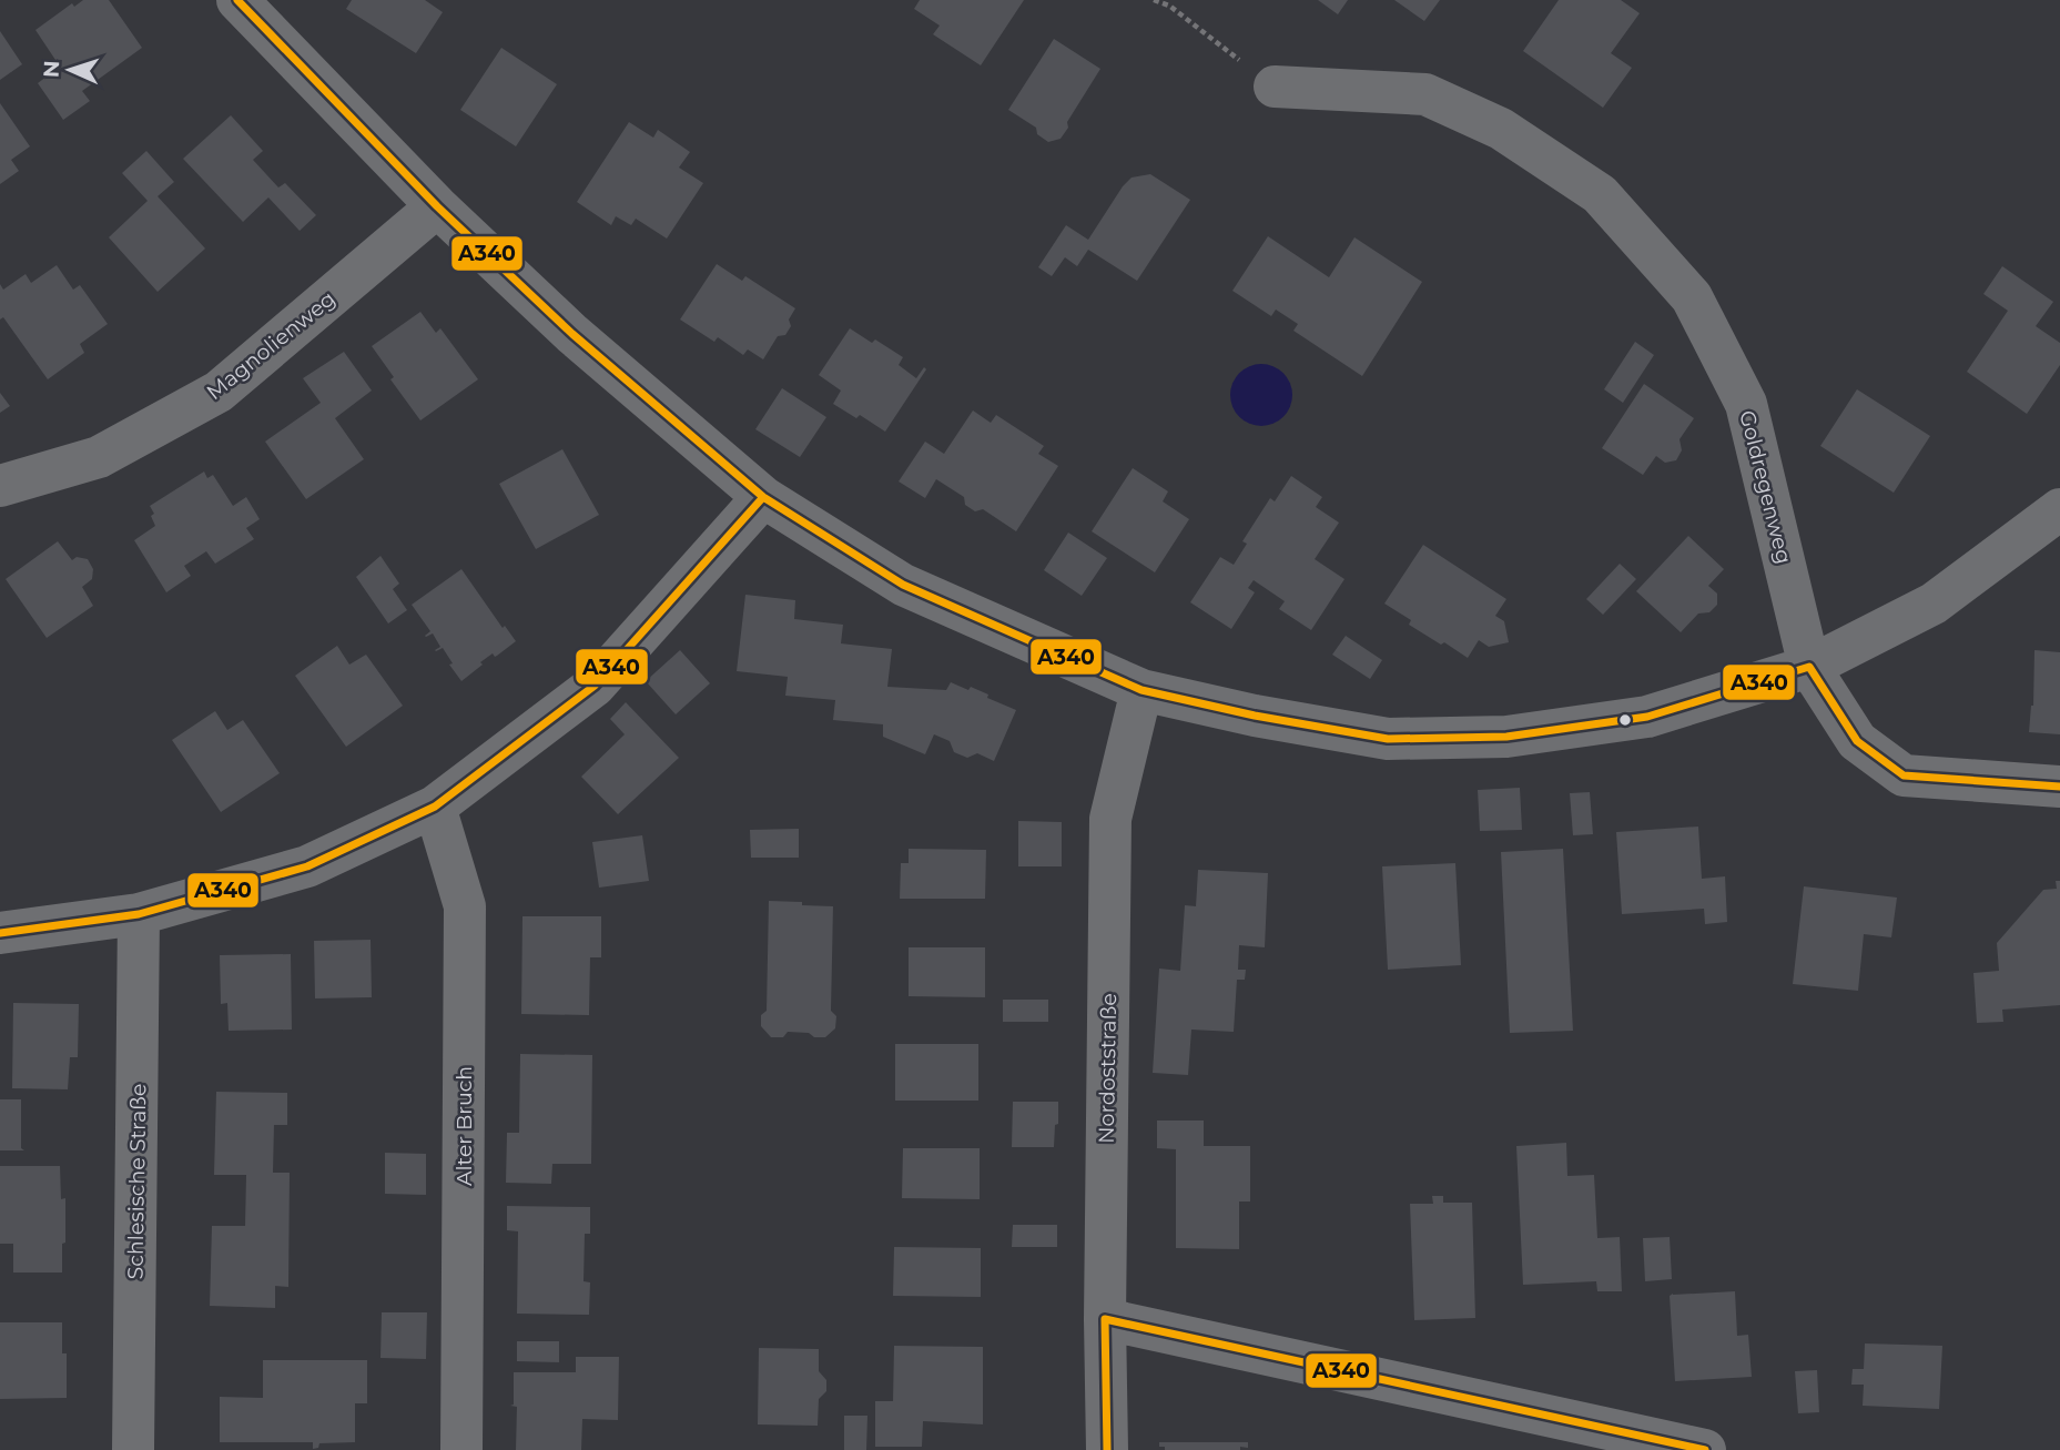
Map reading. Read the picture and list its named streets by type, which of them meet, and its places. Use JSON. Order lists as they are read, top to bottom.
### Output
{
  "streets": {
    "street": [
      "Magnolienweg",
      "Goldregenweg",
      "Nordoststraße",
      "Alter Bruch",
      "Schlesische Straße"
    ]
  },
  "lines": ["transit line A340"],
  "north": "left"
}
